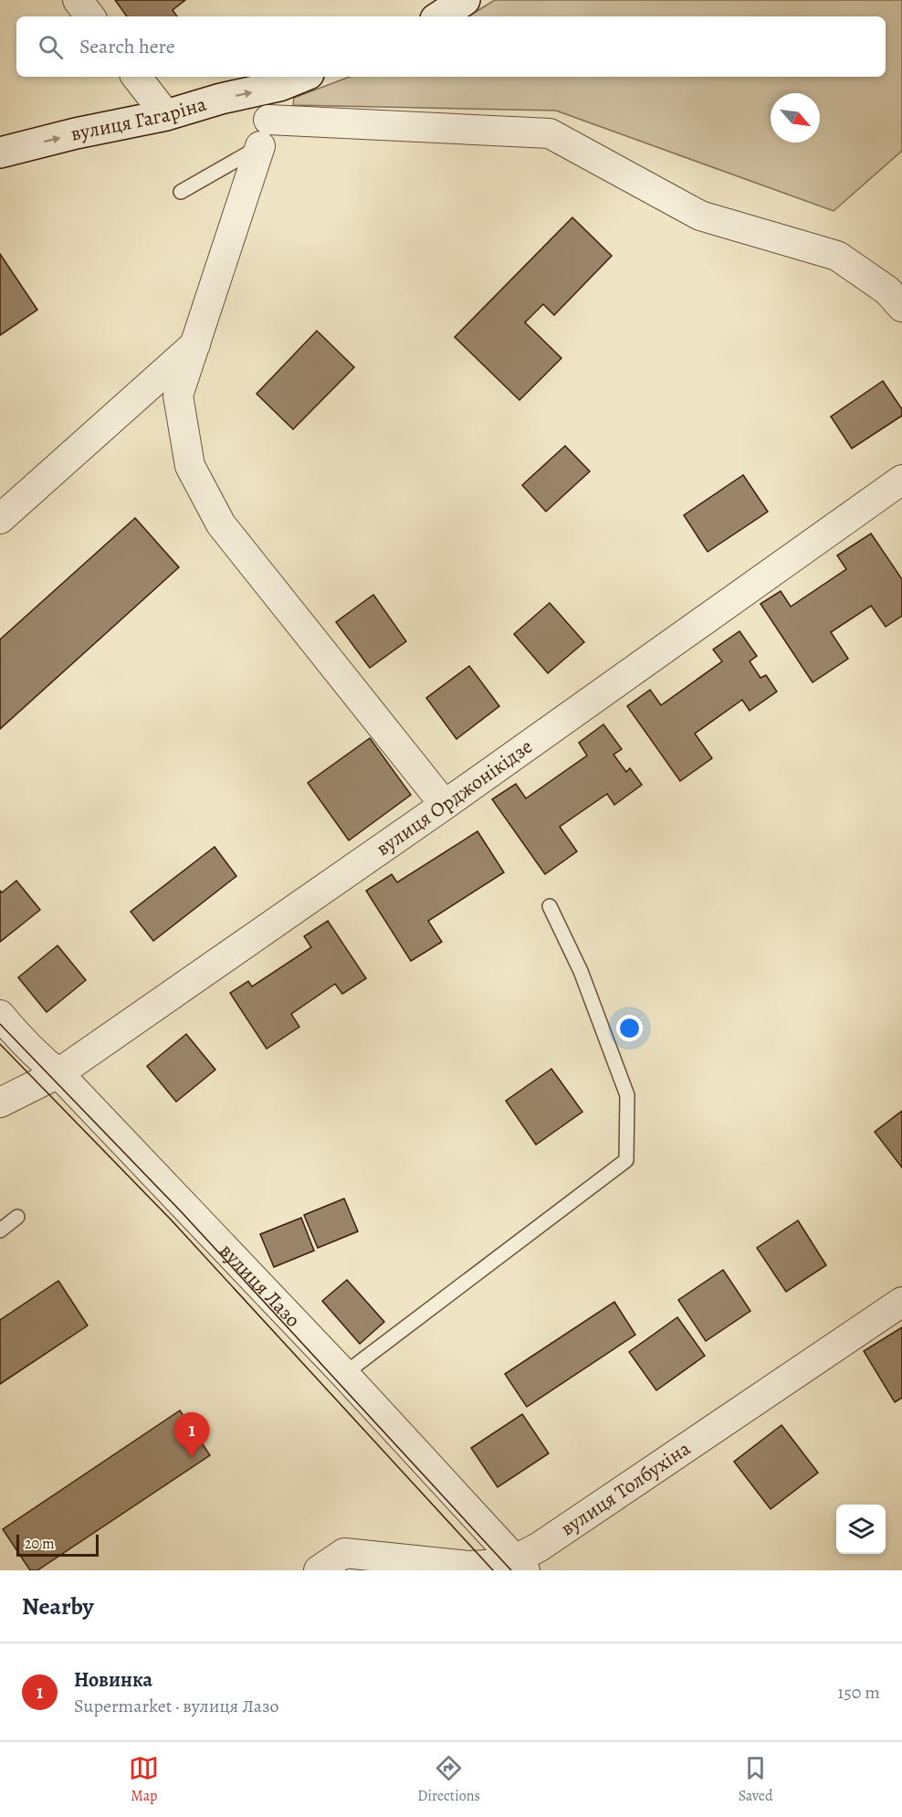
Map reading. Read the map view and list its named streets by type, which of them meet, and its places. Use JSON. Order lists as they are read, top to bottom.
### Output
{
  "streets": {
    "main road": ["вулиця Гагаріна"],
    "street": ["вулиця Орджонікідзе", "вулиця Лазо", "вулиця Толбухіна"]
  },
  "crossings": [
    ["вулиця Орджонікідзе", "вулиця Лазо"],
    ["вулиця Лазо", "вулиця Толбухіна"]
  ],
  "one_way": ["вулиця Гагаріна"],
  "scale_bar": "20 m",
  "north": "bottom right",
  "page": {
    "search": "Search here",
    "pins": "1",
    "scale": "20 m",
    "heading": "Nearby",
    "list": [
      {
        "mark": "1",
        "name": "Новинка",
        "note": "Supermarket · вулиця Лазо",
        "value": "150 m"
      }
    ],
    "nav": ["Map", "Directions", "Saved"]
  }
}
